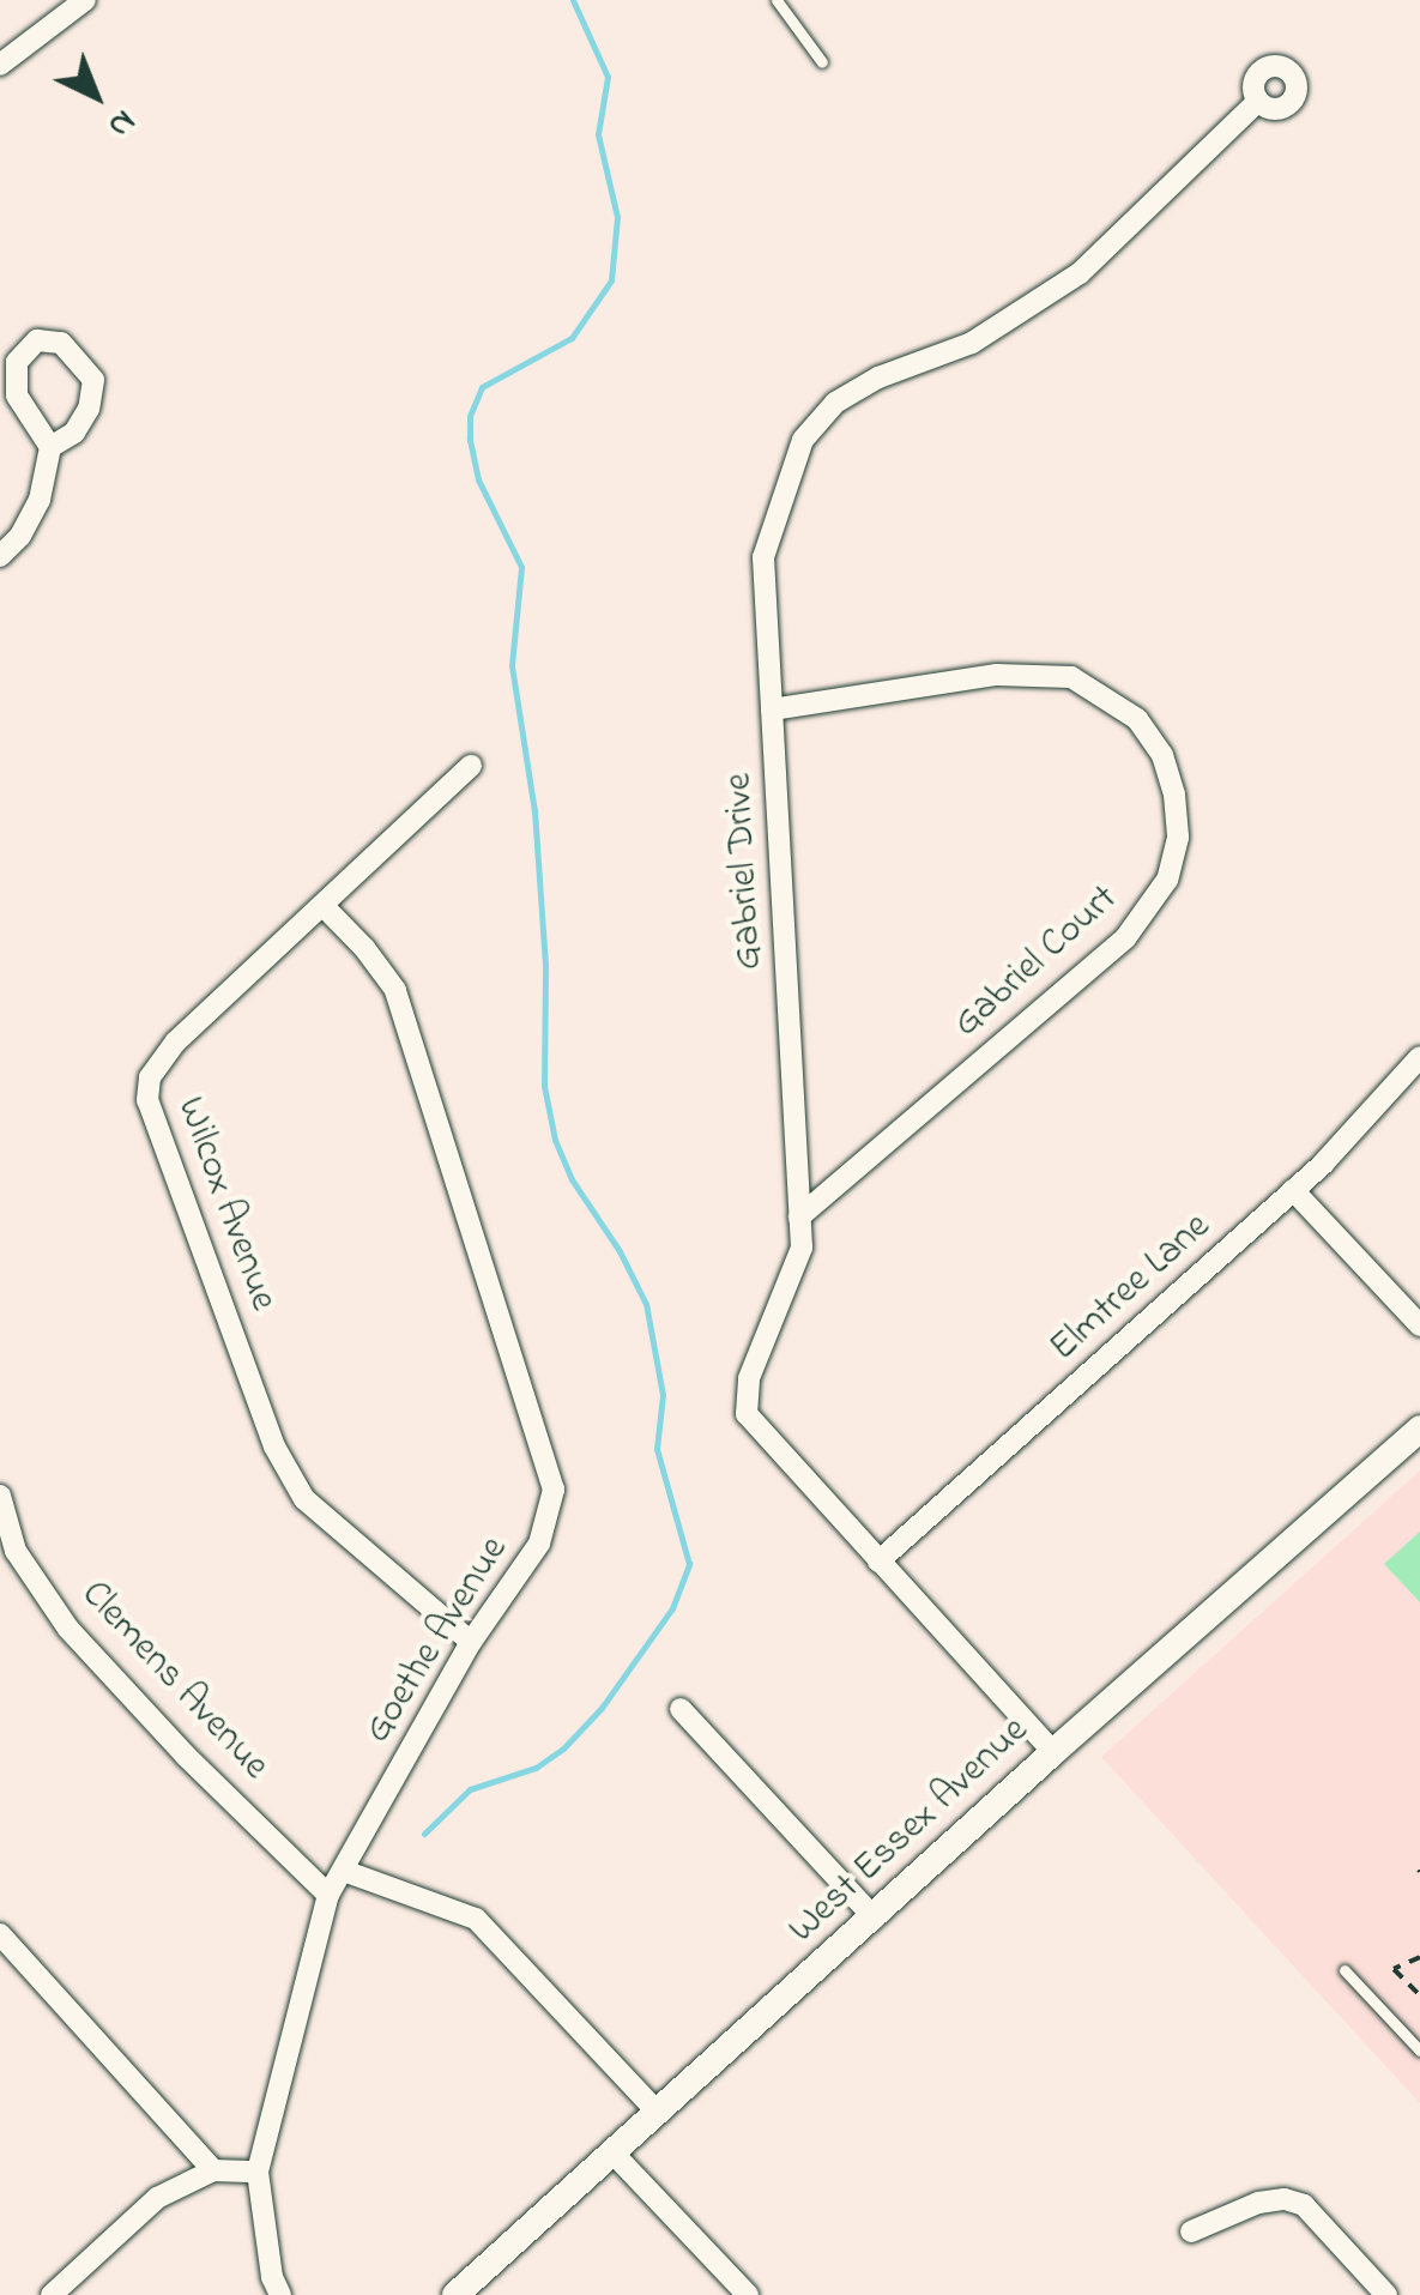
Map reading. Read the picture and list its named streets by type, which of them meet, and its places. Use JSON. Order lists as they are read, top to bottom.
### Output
{
  "streets": {
    "street": [
      "Gabriel Drive",
      "Gabriel Court",
      "Wilcox Avenue",
      "Elmtree Lane",
      "Goethe Avenue",
      "Clemens Avenue",
      "West Essex Avenue"
    ]
  },
  "crossings": [
    ["Gabriel Drive", "Gabriel Court"],
    ["Gabriel Drive", "Elmtree Lane"],
    ["Gabriel Drive", "West Essex Avenue"],
    ["Wilcox Avenue", "Goethe Avenue"],
    ["Goethe Avenue", "Clemens Avenue"]
  ],
  "north": "bottom right"
}
